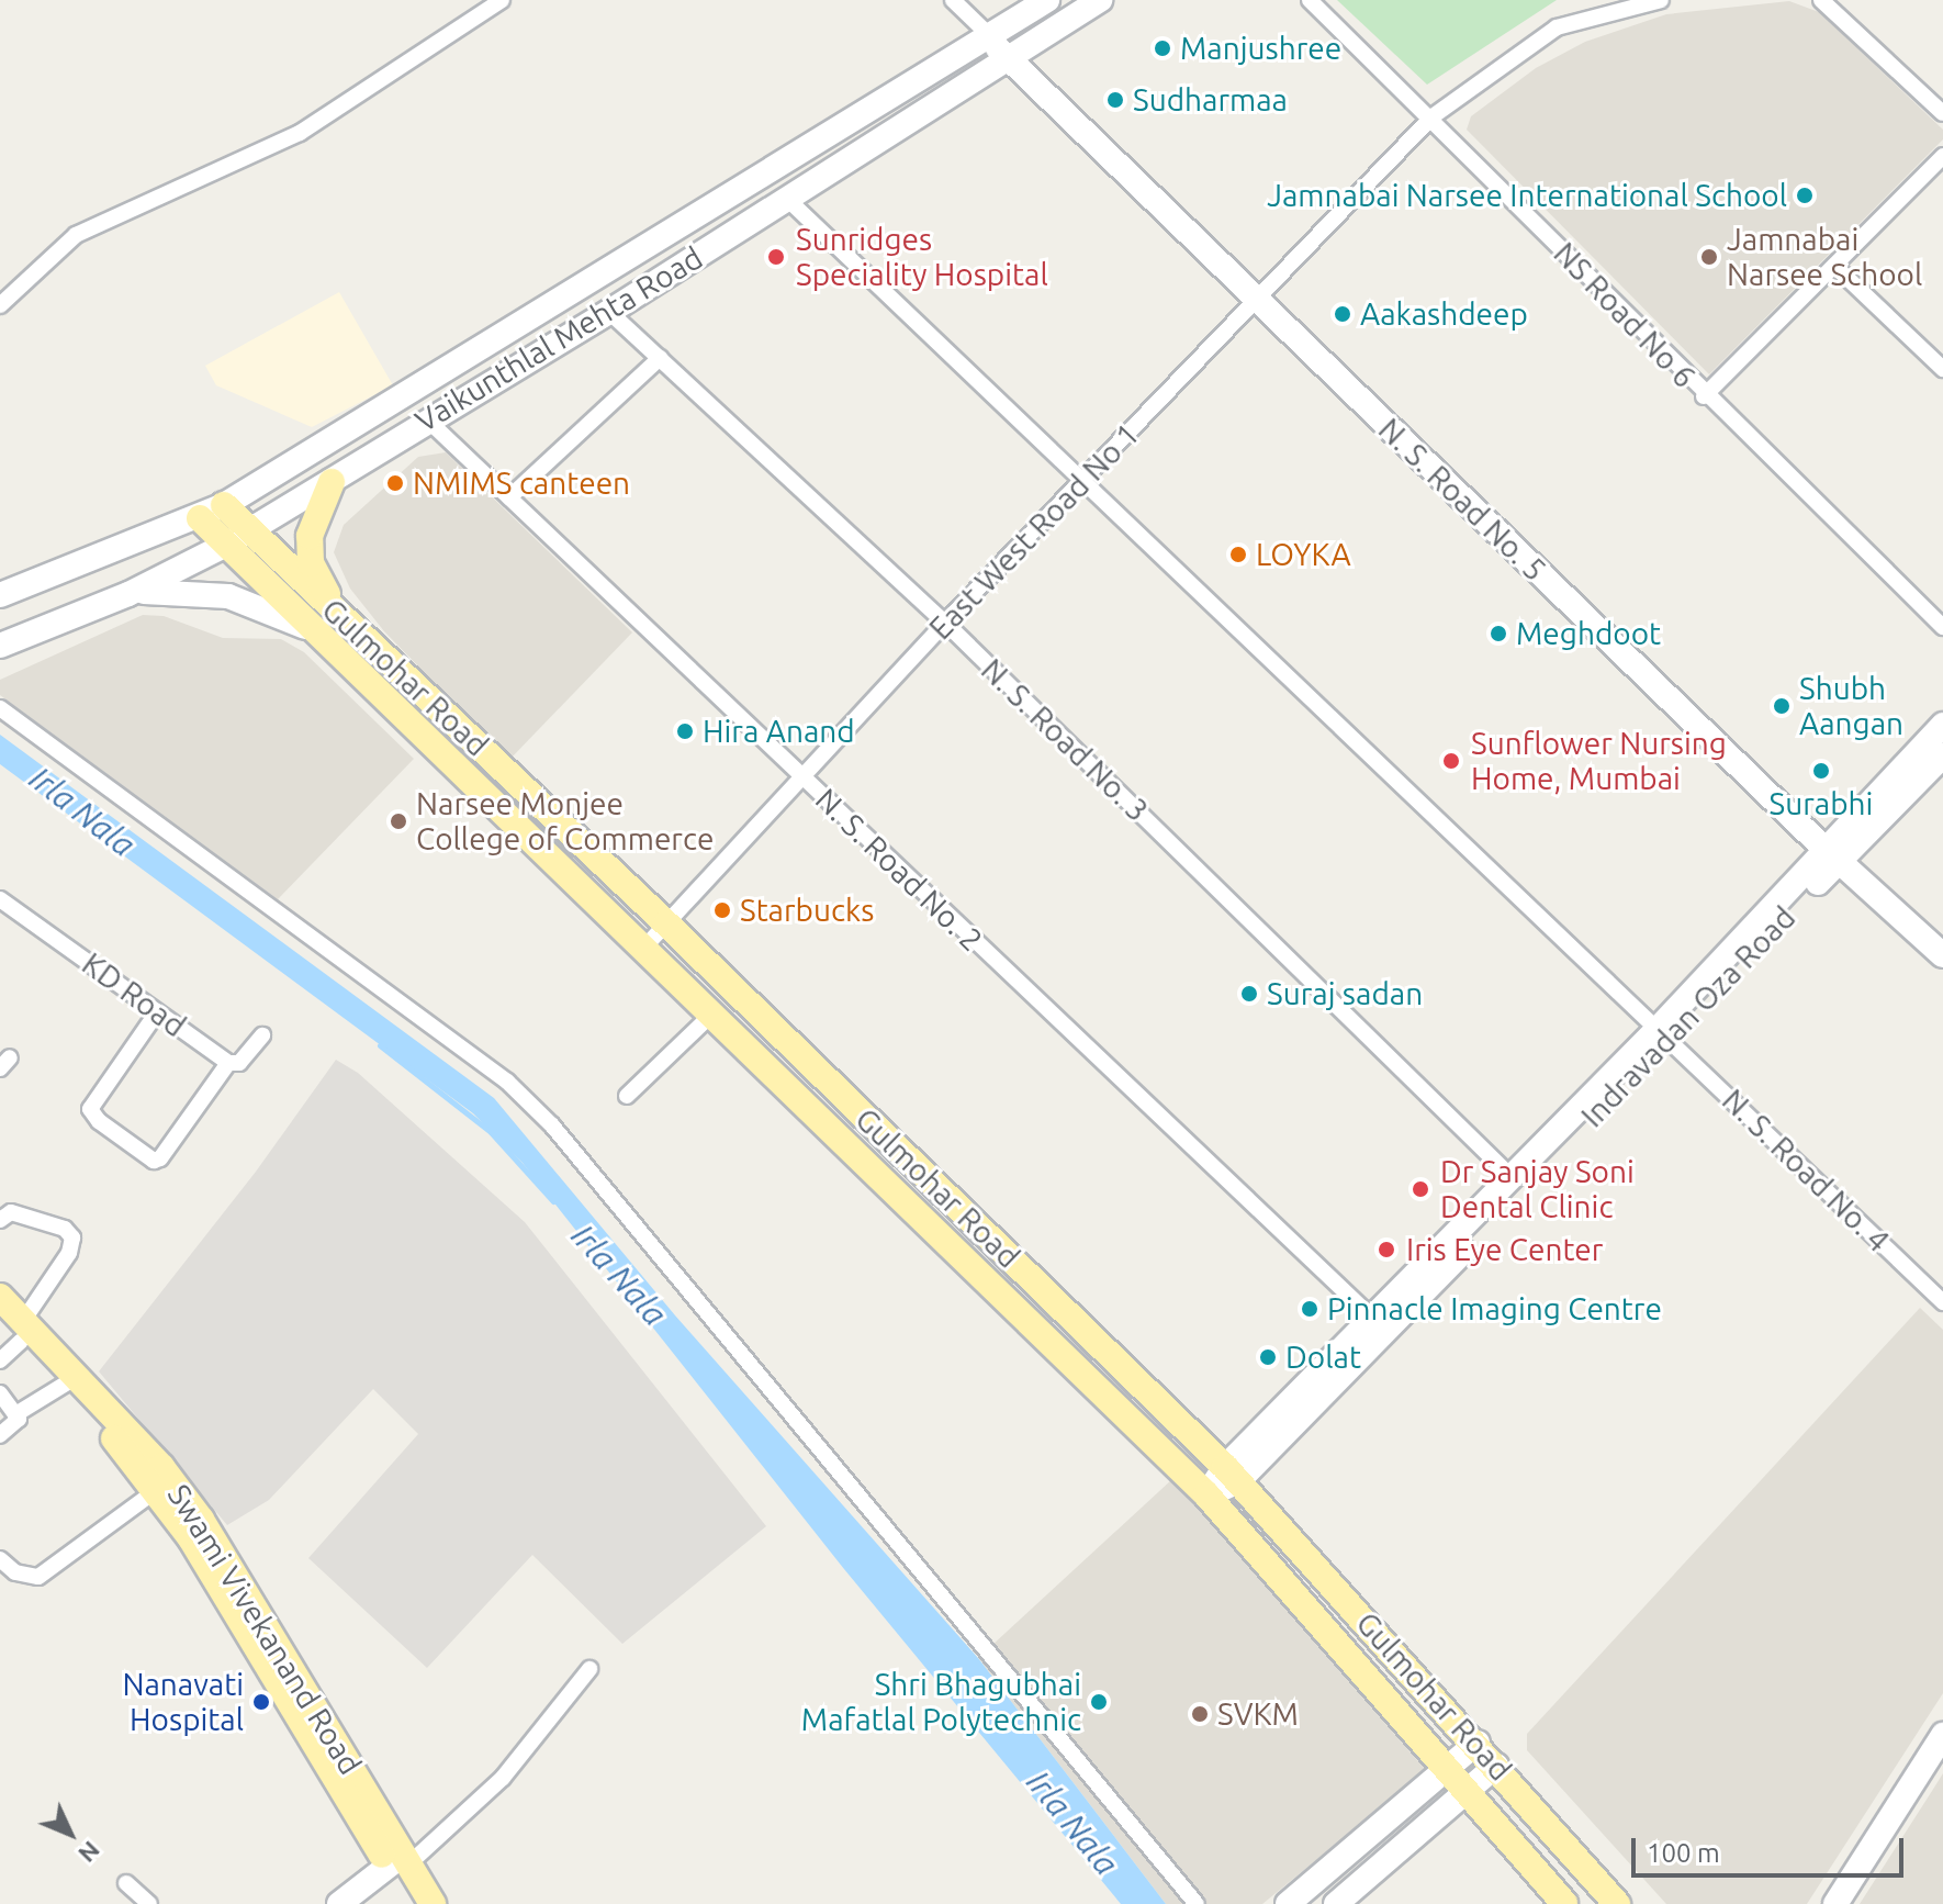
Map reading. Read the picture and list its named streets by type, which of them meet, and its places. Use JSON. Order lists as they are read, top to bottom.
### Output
{
  "streets": {
    "main road": ["Gulmohar Road", "Swami Vivekanand Road"],
    "street": [
      "NS Road No 6",
      "Vaikunthlal Mehta Road",
      "N. S. Road No. 5",
      "East West Road No 1",
      "N. S. Road No. 3",
      "N. S. Road No. 2",
      "KD Road",
      "Indravadan Oza Road",
      "N. S. Road No. 4"
    ]
  },
  "crossings": [
    ["NS Road No 6", "East West Road No 1"],
    ["Vaikunthlal Mehta Road", "N. S. Road No. 5"],
    ["Vaikunthlal Mehta Road", "Gulmohar Road"],
    ["Vaikunthlal Mehta Road", "N. S. Road No. 3"],
    ["Vaikunthlal Mehta Road", "N. S. Road No. 2"],
    ["N. S. Road No. 5", "East West Road No 1"],
    ["N. S. Road No. 5", "Indravadan Oza Road"],
    ["East West Road No 1", "Gulmohar Road"],
    ["East West Road No 1", "N. S. Road No. 3"],
    ["East West Road No 1", "N. S. Road No. 2"],
    ["Gulmohar Road", "Indravadan Oza Road"],
    ["N. S. Road No. 3", "Indravadan Oza Road"],
    ["N. S. Road No. 2", "Indravadan Oza Road"],
    ["Indravadan Oza Road", "N. S. Road No. 4"]
  ],
  "water": ["Irla Nala"],
  "places": [
    "Manjushree",
    "Sudharmaa",
    "Jamnabai Narsee International School",
    "Sunridges Speciality Hospital",
    "Jamnabai Narsee School",
    "Aakashdeep",
    "NMIMS canteen",
    "LOYKA",
    "Meghdoot",
    "Shubh Aangan",
    "Hira Anand",
    "Sunflower Nursing Home, Mumbai",
    "Surabhi",
    "Narsee Monjee College of Commerce",
    "Starbucks",
    "Suraj sadan",
    "Dr Sanjay Soni Dental Clinic",
    "Iris Eye Center",
    "Pinnacle Imaging Centre",
    "Dolat",
    "Nanavati Hospital",
    "Shri Bhagubhai Mafatlal Polytechnic",
    "SVKM"
  ],
  "scale_bar": "100 m",
  "north": "bottom right"
}
